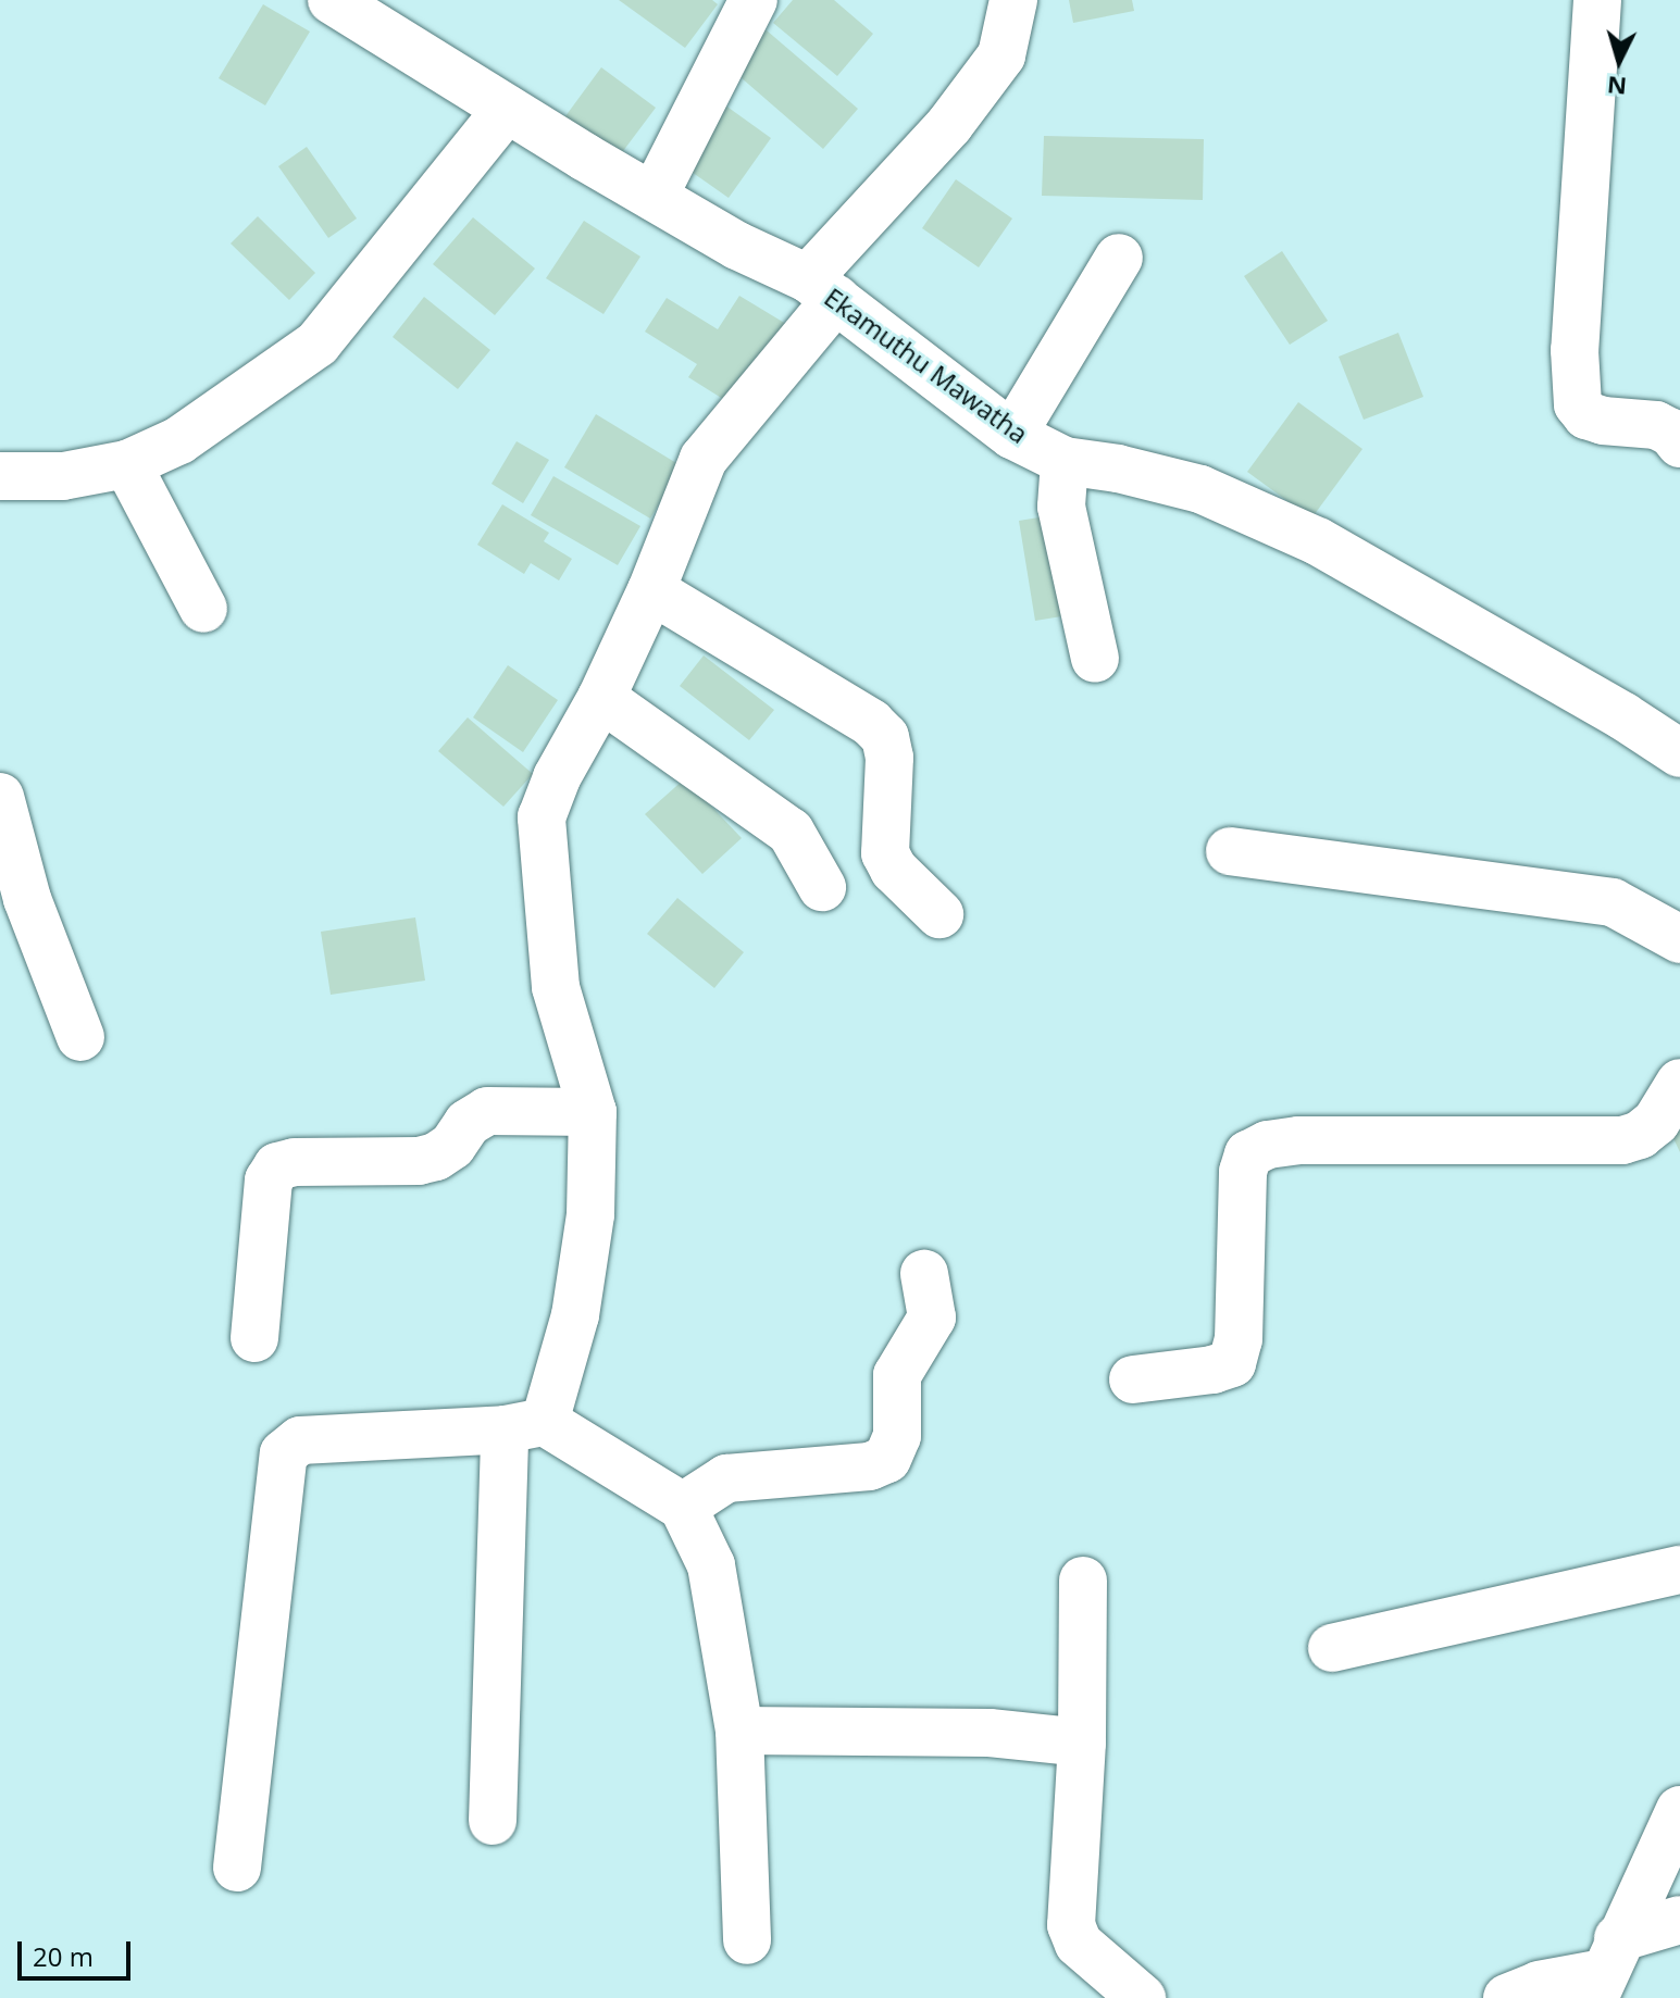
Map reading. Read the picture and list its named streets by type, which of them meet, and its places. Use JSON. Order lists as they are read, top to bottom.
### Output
{
  "streets": {
    "street": ["Ekamuthu Mawatha"]
  },
  "scale_bar": "20 m",
  "north": "bottom"
}
